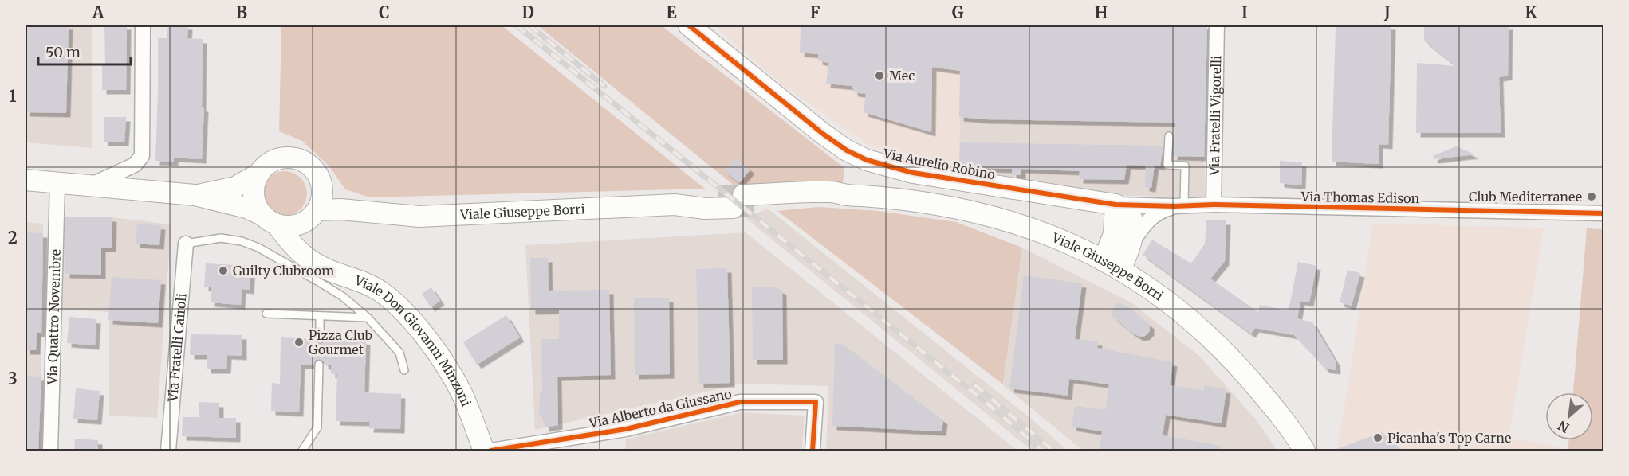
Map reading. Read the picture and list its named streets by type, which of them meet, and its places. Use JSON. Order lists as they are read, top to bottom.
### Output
{
  "streets": {
    "main road": ["Via Aurelio Robino", "Viale Giuseppe Borri", "Viale Don Giovanni Minzoni"],
    "street": [
      "Via Fratelli Vigorelli",
      "Via Thomas Edison",
      "Via Quattro Novembre",
      "Via Fratelli Cairoli",
      "Via Alberto da Giussano"
    ]
  },
  "crossings": [
    ["Via Fratelli Vigorelli", "Via Thomas Edison"],
    ["Via Aurelio Robino", "Via Thomas Edison"],
    ["Viale Giuseppe Borri", "Viale Don Giovanni Minzoni"],
    ["Via Quattro Novembre", "Viale Don Giovanni Minzoni"],
    ["Viale Don Giovanni Minzoni", "Via Fratelli Cairoli"]
  ],
  "places": [
    "Mec",
    "Club Mediterranee",
    "Guilty Clubroom",
    "Pizza Club Gourmet",
    "Picanha's Top Carne"
  ],
  "scale_bar": "50 m",
  "north": "bottom left",
  "grid": {
    "columns": [
      "A",
      "B",
      "C",
      "D",
      "E",
      "F",
      "G",
      "H",
      "I",
      "J",
      "K"
    ],
    "rows": ["1", "2", "3"]
  }
}
